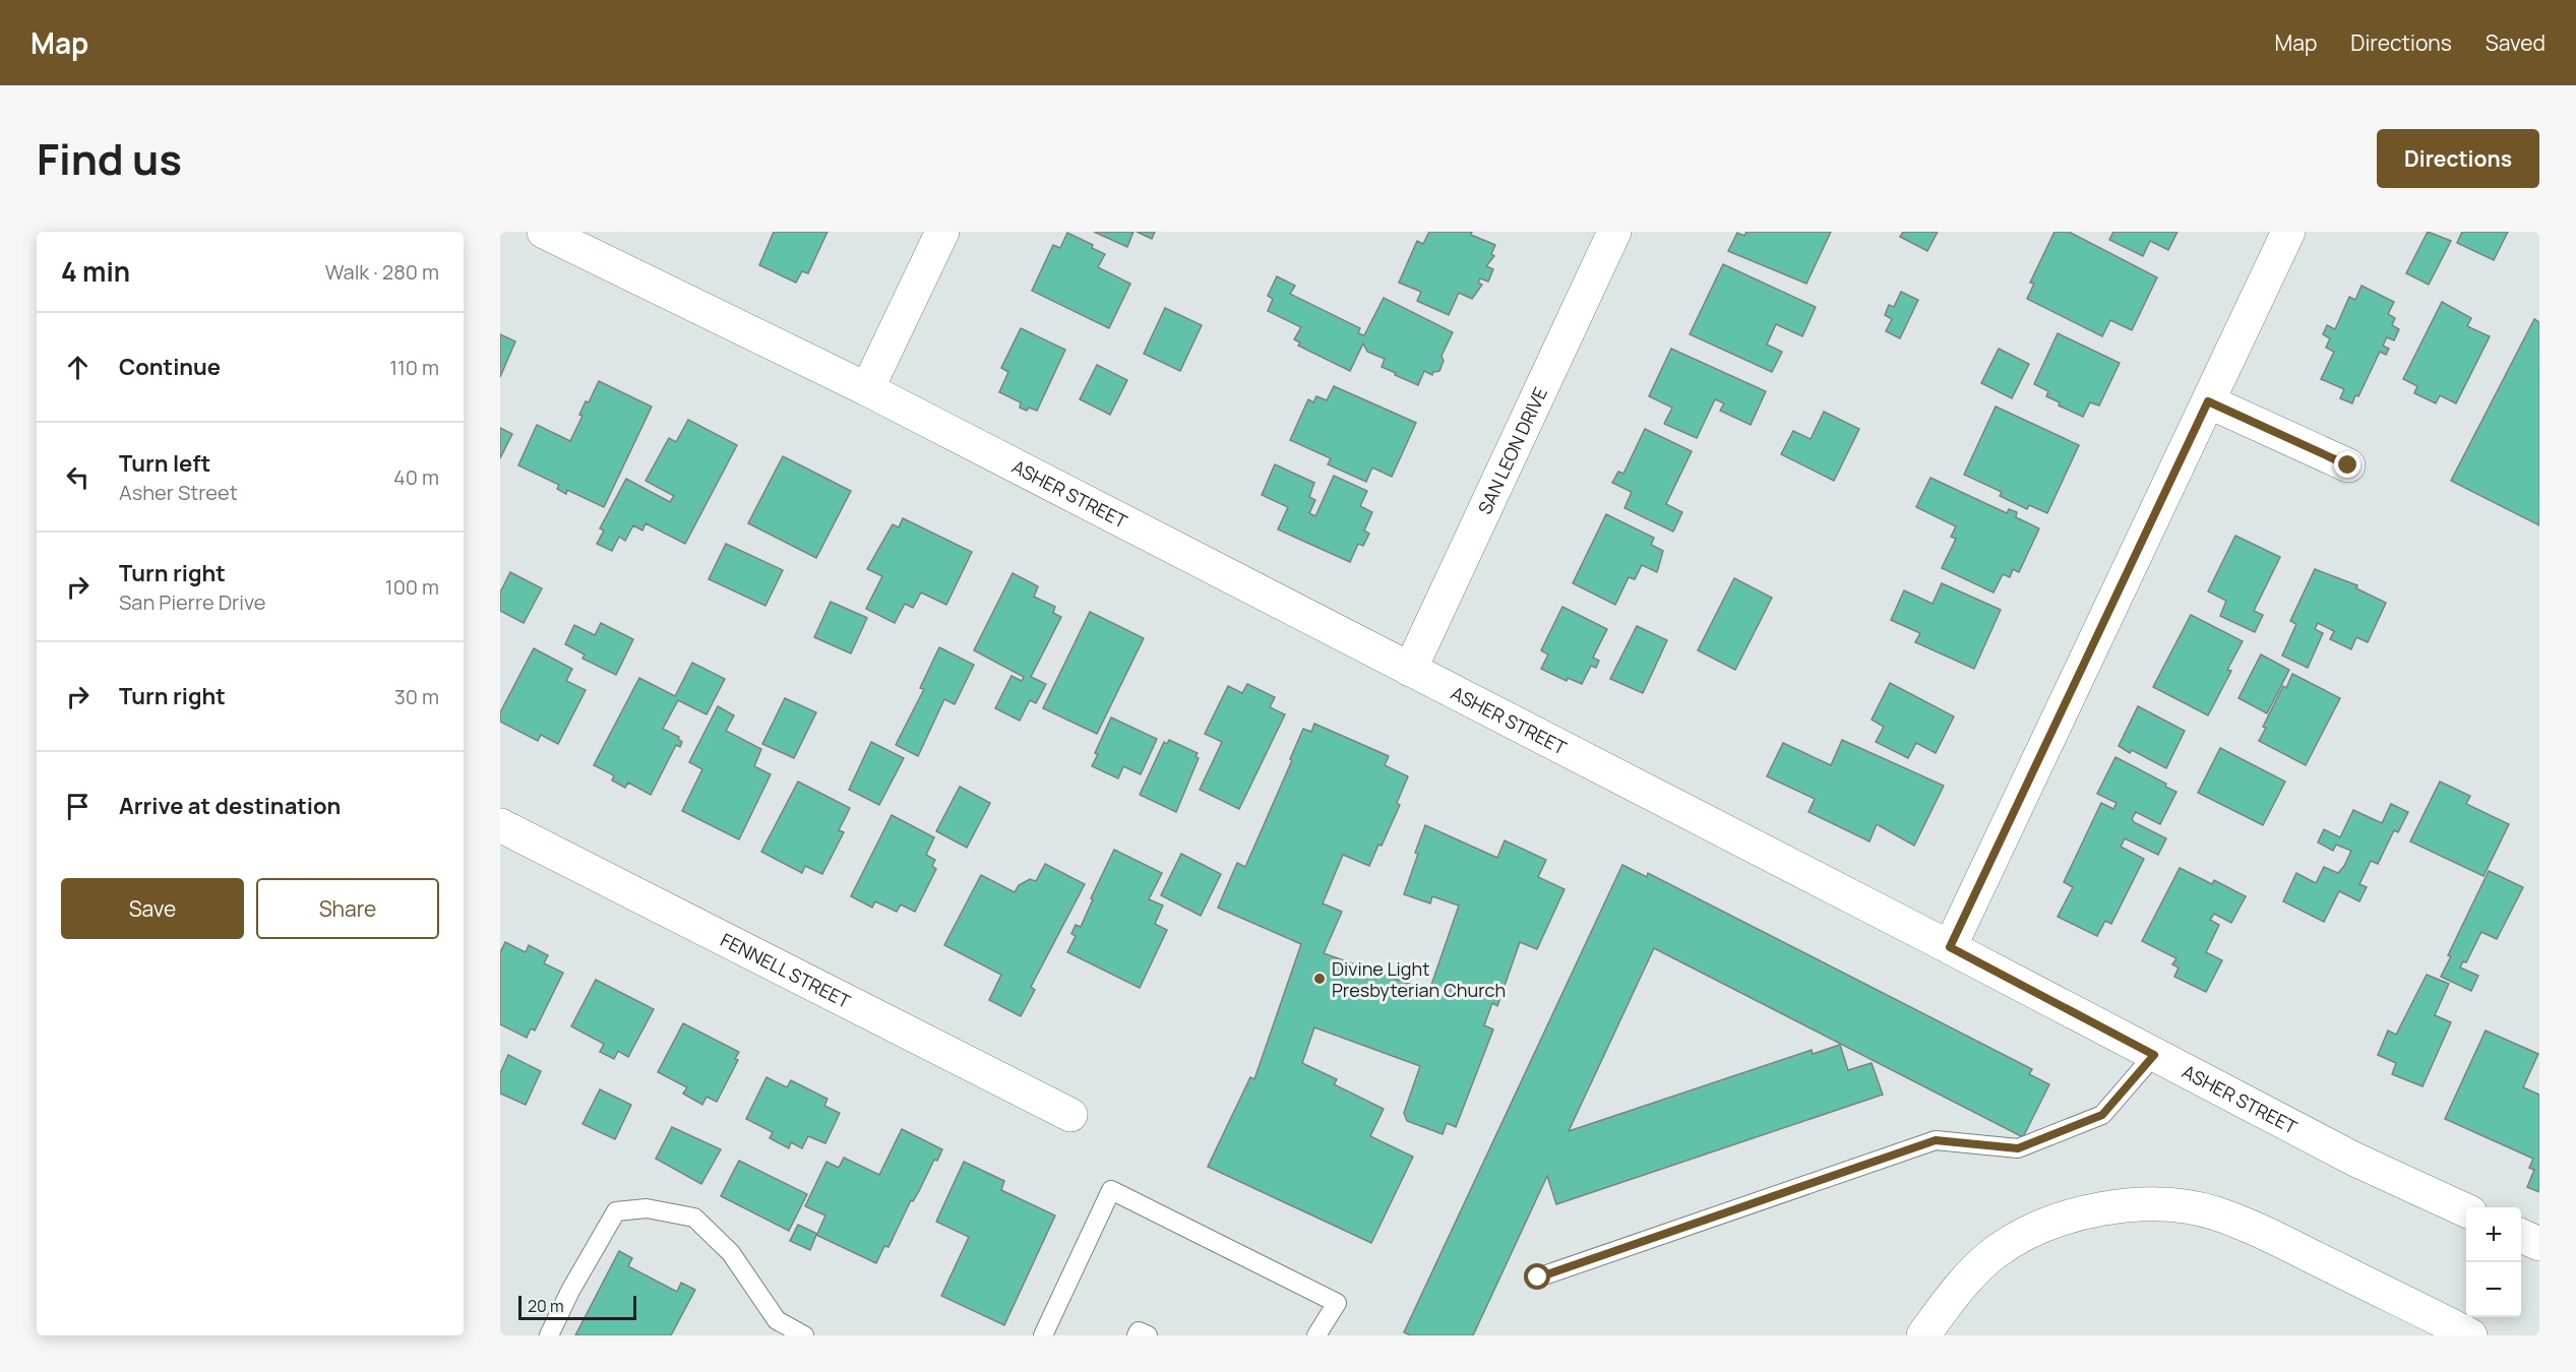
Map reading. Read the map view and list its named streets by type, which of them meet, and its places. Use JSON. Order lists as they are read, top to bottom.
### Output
{
  "streets": {
    "main road": ["SAN LEON DRIVE", "ASHER STREET", "FENNELL STREET"]
  },
  "crossings": [
    ["SAN LEON DRIVE", "ASHER STREET"]
  ],
  "places": ["Divine Light Presbyterian Church"],
  "scale_bar": "20 m",
  "page": {
    "header": "Map",
    "nav": ["Map", "Directions", "Saved"],
    "title": "Find us",
    "buttons": [
      "Directions",
      ["Save", "Share"]
    ],
    "heading": ["4 min", "Walk · 280 m"],
    "list": [
      ["Continue", "110 m"],
      ["Turn left", "Asher Street", "40 m"],
      ["Turn right", "San Pierre Drive", "100 m"],
      ["Turn right", "30 m"],
      "Arrive at destination"
    ],
    "map_buttons": ["+", "−"],
    "scale": "20 m"
  }
}
